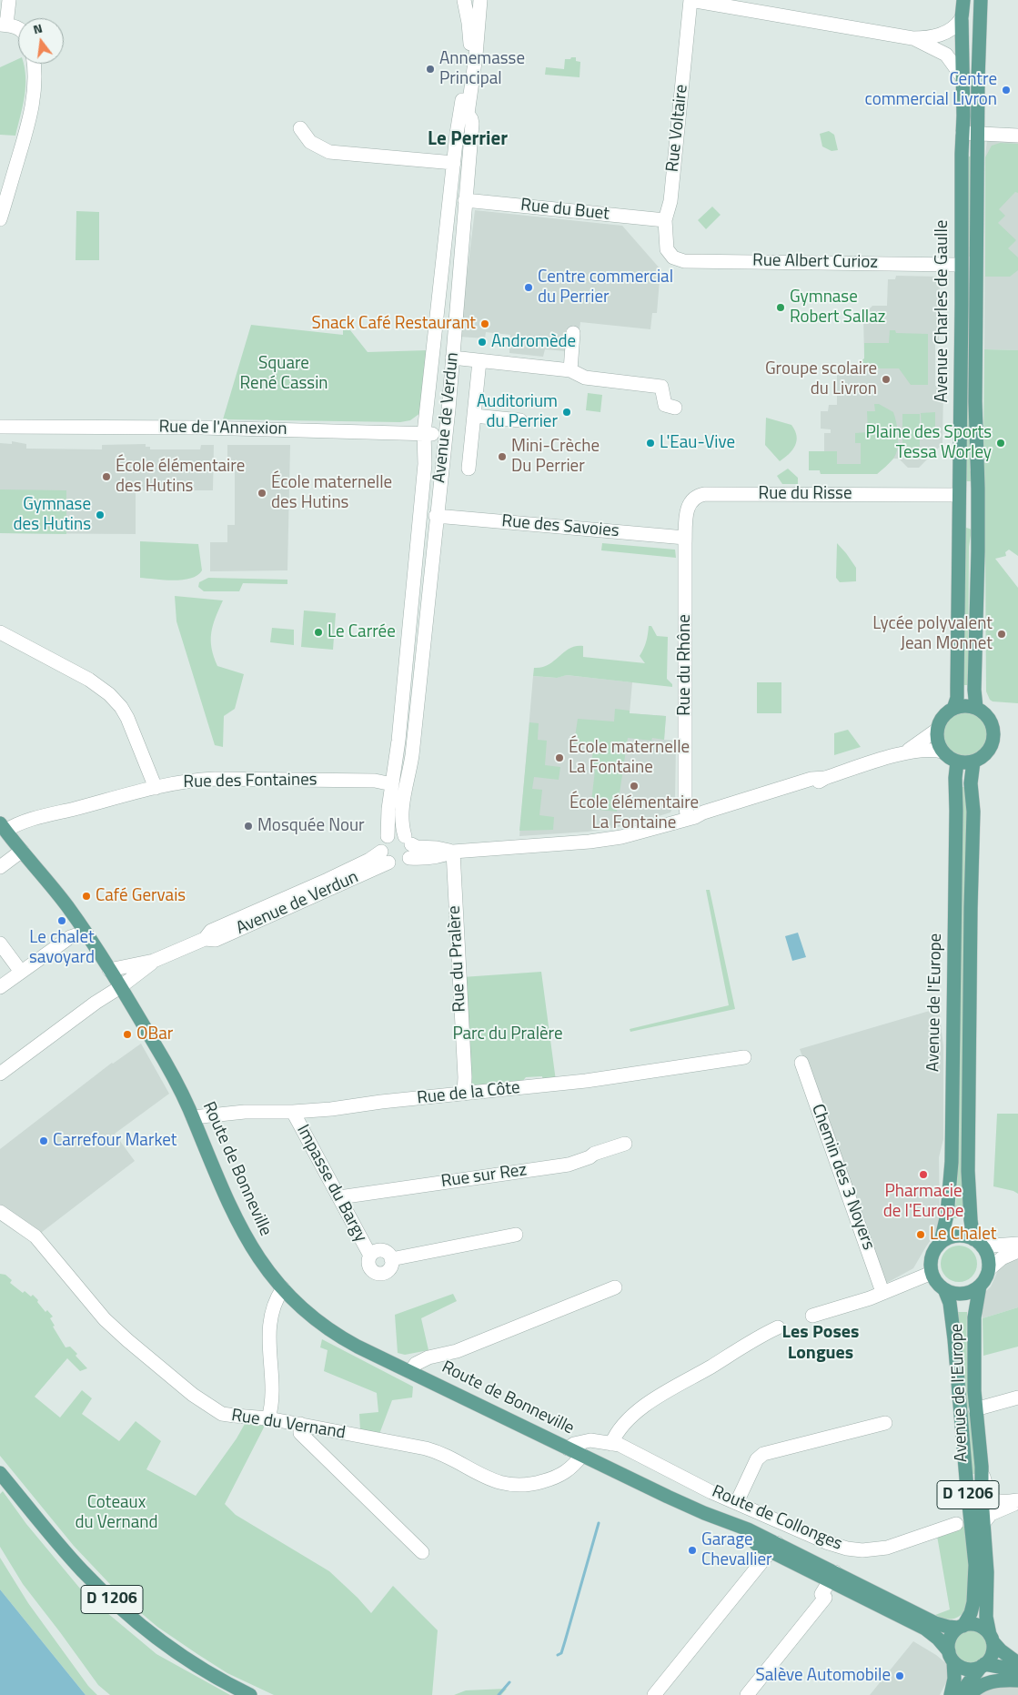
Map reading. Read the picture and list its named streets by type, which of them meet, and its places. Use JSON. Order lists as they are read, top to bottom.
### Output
{
  "streets": {
    "main road": [
      "Avenue Charles de Gaulle",
      "Avenue de l'Europe",
      "Route de Bonneville",
      "D 1206"
    ],
    "street": [
      "Rue Voltaire",
      "Rue du Buet",
      "Rue Albert Curioz",
      "Avenue de Verdun",
      "Rue de l'Annexion",
      "Rue du Risse",
      "Rue des Savoies",
      "Rue du Rhône",
      "Rue des Fontaines",
      "Rue du Pralère",
      "Rue de la Côte",
      "Rue sur Rez",
      "Chemin des 3 Noyers",
      "Impasse du Bargy",
      "Rue du Vernand",
      "Route de Collonges"
    ]
  },
  "crossings": [
    ["Rue Voltaire", "Rue du Buet"],
    ["Rue Voltaire", "Rue Albert Curioz"],
    ["Rue du Buet", "Avenue de Verdun"],
    ["Rue Albert Curioz", "Avenue Charles de Gaulle"],
    ["Avenue Charles de Gaulle", "Rue du Risse"],
    ["Avenue Charles de Gaulle", "Avenue de l'Europe"],
    ["Avenue de Verdun", "Rue de l'Annexion"],
    ["Avenue de Verdun", "Rue des Savoies"],
    ["Avenue de Verdun", "Rue des Fontaines"],
    ["Avenue de Verdun", "Route de Bonneville"],
    ["Rue du Risse", "Rue des Savoies"],
    ["Rue du Risse", "Rue du Rhône"],
    ["Rue des Savoies", "Rue du Rhône"],
    ["Rue des Fontaines", "Route de Bonneville"],
    ["Rue du Pralère", "Rue de la Côte"],
    ["Avenue de l'Europe", "Route de Bonneville"],
    ["Rue de la Côte", "Route de Bonneville"],
    ["Rue de la Côte", "Impasse du Bargy"],
    ["Route de Bonneville", "Rue du Vernand"],
    ["Route de Bonneville", "Route de Collonges"],
    ["Rue sur Rez", "Impasse du Bargy"]
  ],
  "districts": ["Le Perrier", "Les Poses Longues"],
  "parks": ["Square René Cassin", "Parc du Pralère", "Coteaux du Vernand"],
  "places": [
    "Annemasse Principal",
    "Centre commercial Livron",
    "Centre commercial du Perrier",
    "Gymnase Robert Sallaz",
    "Snack Café Restaurant",
    "Andromède",
    "Groupe scolaire du Livron",
    "Auditorium du Perrier",
    "L'Eau-Vive",
    "Plaine des Sports Tessa Worley",
    "Mini-Crèche Du Perrier",
    "École élémentaire des Hutins",
    "École maternelle des Hutins",
    "Gymnase des Hutins",
    "Le Carrée",
    "Lycée polyvalent Jean Monnet",
    "École maternelle La Fontaine",
    "École élémentaire La Fontaine",
    "Mosquée Nour",
    "Café Gervais",
    "Le chalet savoyard",
    "OBar",
    "Carrefour Market",
    "Pharmacie de l'Europe",
    "Le Chalet",
    "Garage Chevallier",
    "Salève Automobile"
  ],
  "north": "top"
}
